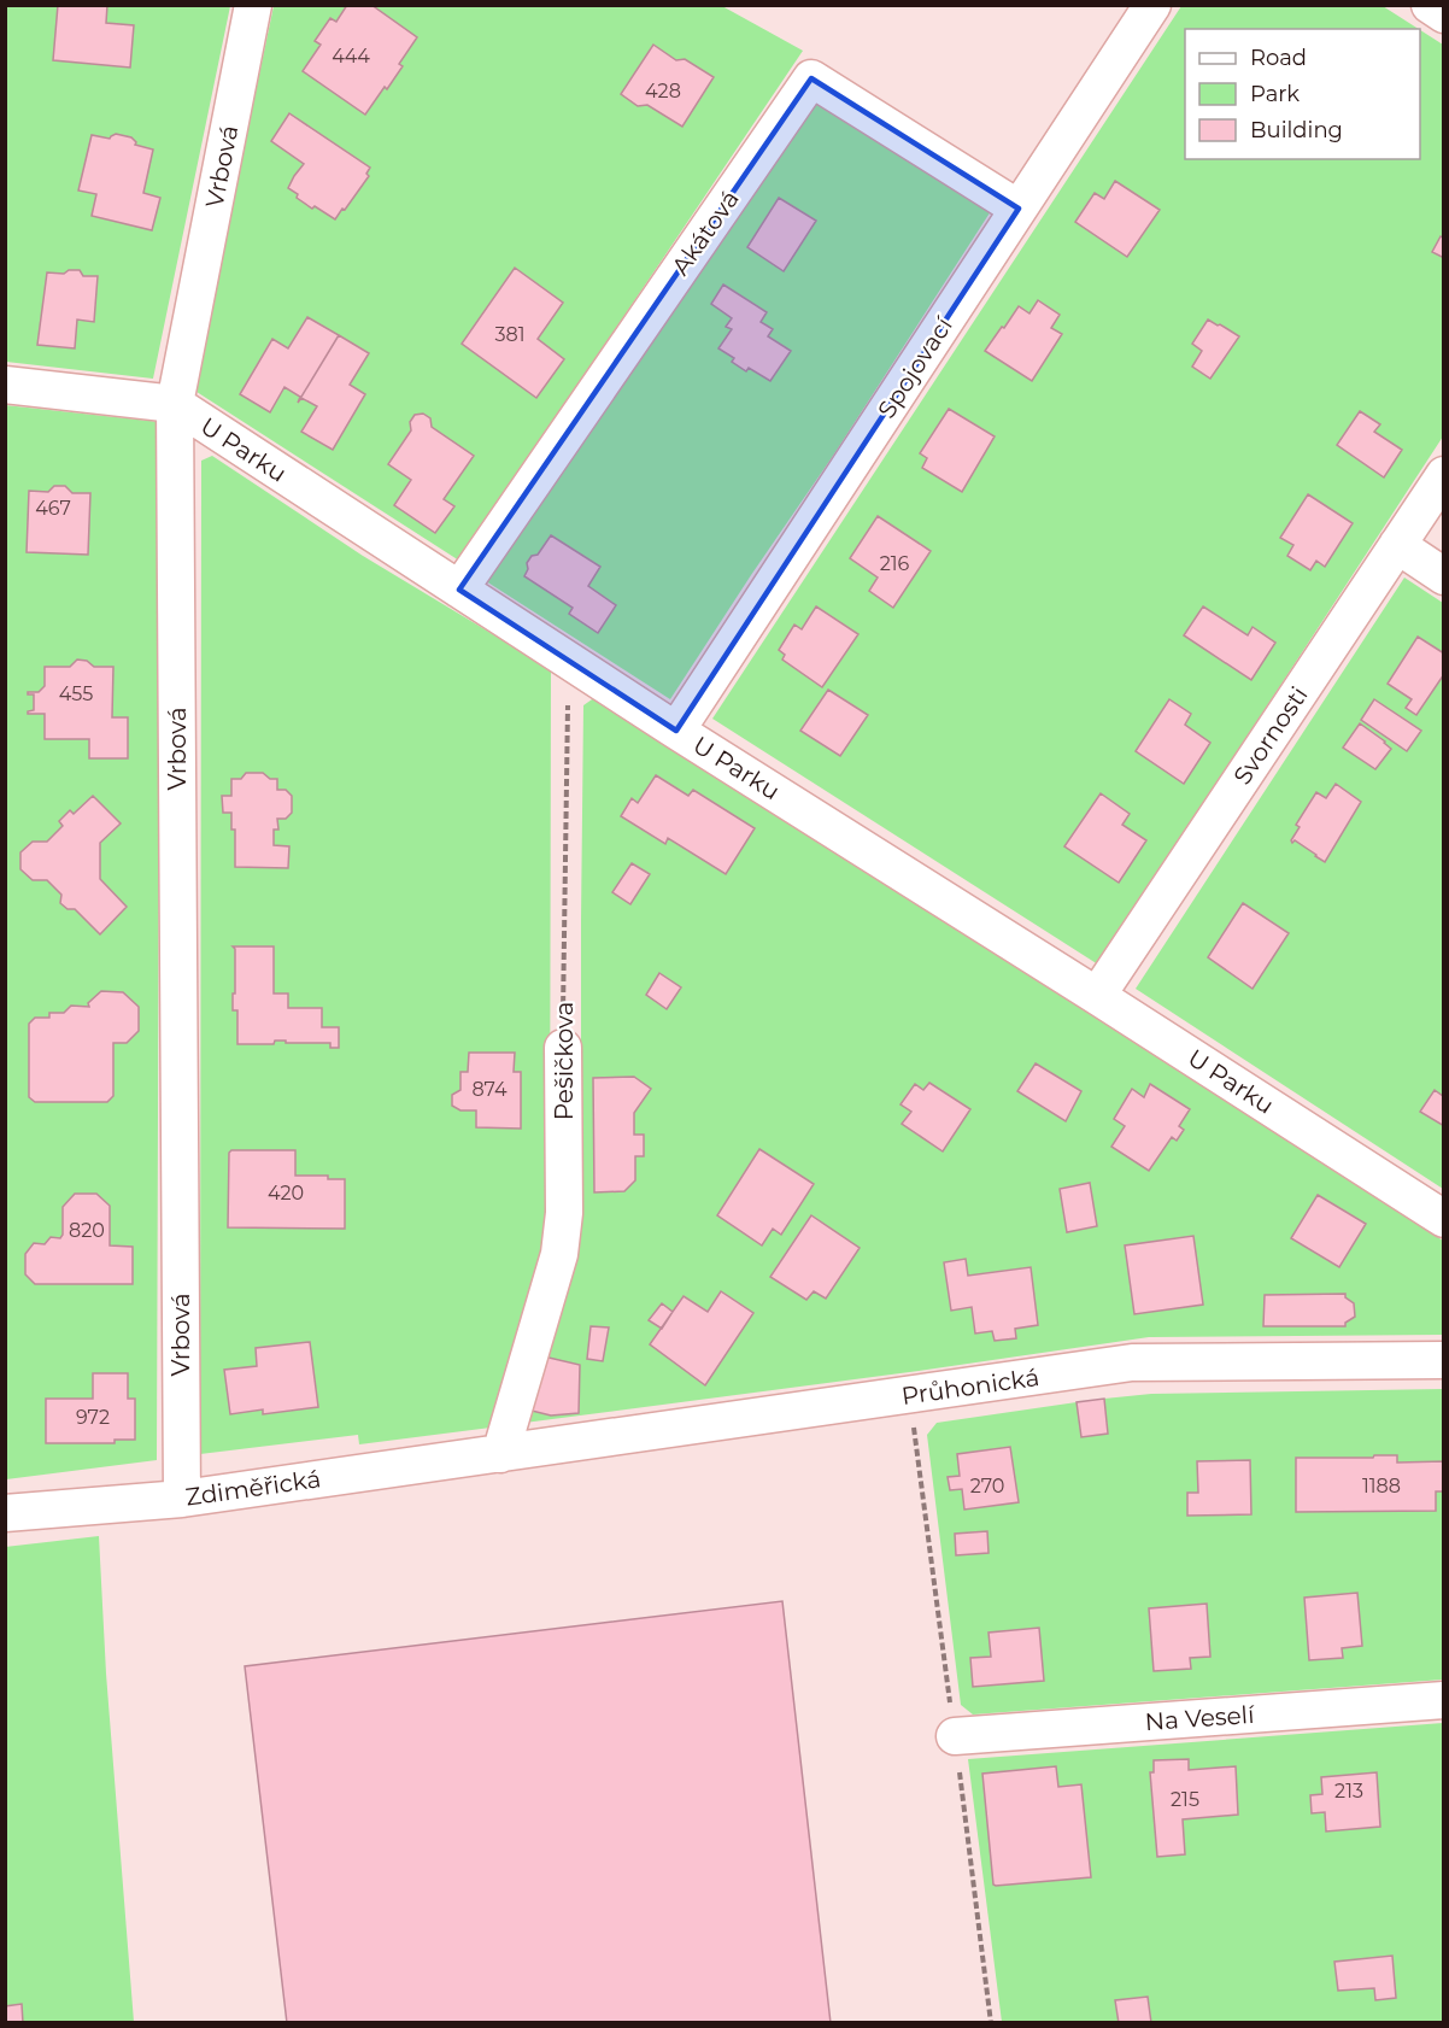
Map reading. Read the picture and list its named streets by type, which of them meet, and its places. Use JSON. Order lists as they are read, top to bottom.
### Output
{
  "streets": {
    "street": [
      "Vrbová",
      "Akátová",
      "Spojovací",
      "U Parku",
      "Svornosti",
      "Pešičkova",
      "Průhonická",
      "Zdiměřická",
      "Na Veselí"
    ]
  },
  "crossings": [
    ["Vrbová", "U Parku"],
    ["Vrbová", "Zdiměřická"],
    ["Akátová", "Spojovací"],
    ["Akátová", "U Parku"],
    ["Spojovací", "U Parku"],
    ["U Parku", "Svornosti"],
    ["U Parku", "Pešičkova"],
    ["Pešičkova", "Průhonická"],
    ["Pešičkova", "Zdiměřická"],
    ["Průhonická", "Zdiměřická"]
  ],
  "house_numbers": [
    "444",
    "428",
    "381",
    "467",
    "216",
    "455",
    "874",
    "420",
    "820",
    "972",
    "270",
    "1188",
    "213",
    "215"
  ],
  "legend": ["Road", "Park", "Building"]
}
